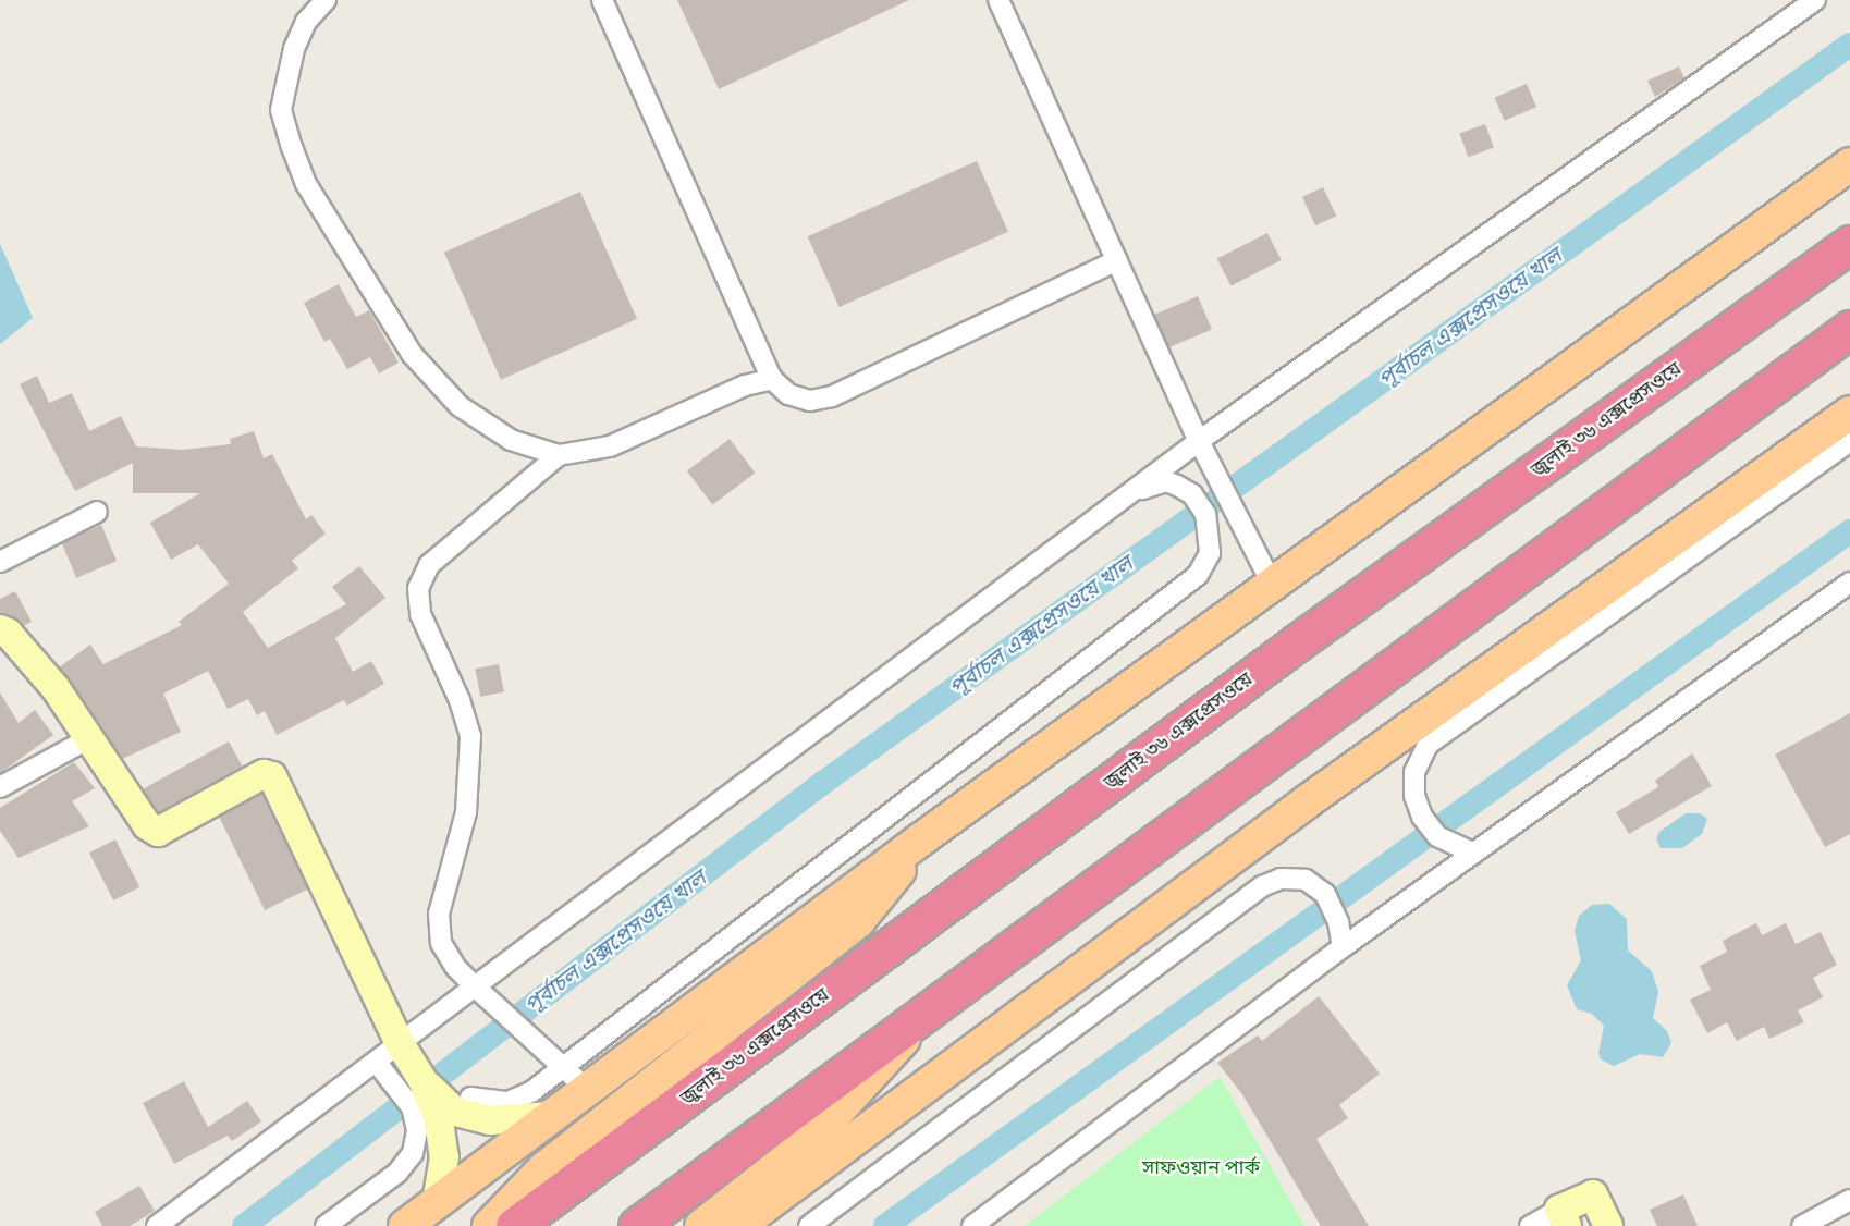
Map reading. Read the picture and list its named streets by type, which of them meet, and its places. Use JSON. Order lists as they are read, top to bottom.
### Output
{
  "streets": {
    "highway": ["জুলাই ৩৬ এক্সপ্রেসওয়ে"]
  },
  "water": ["পূর্বাচল এক্সপ্রেসওয়ে খাল"],
  "parks": ["সাফওয়ান পার্ক"]
}
